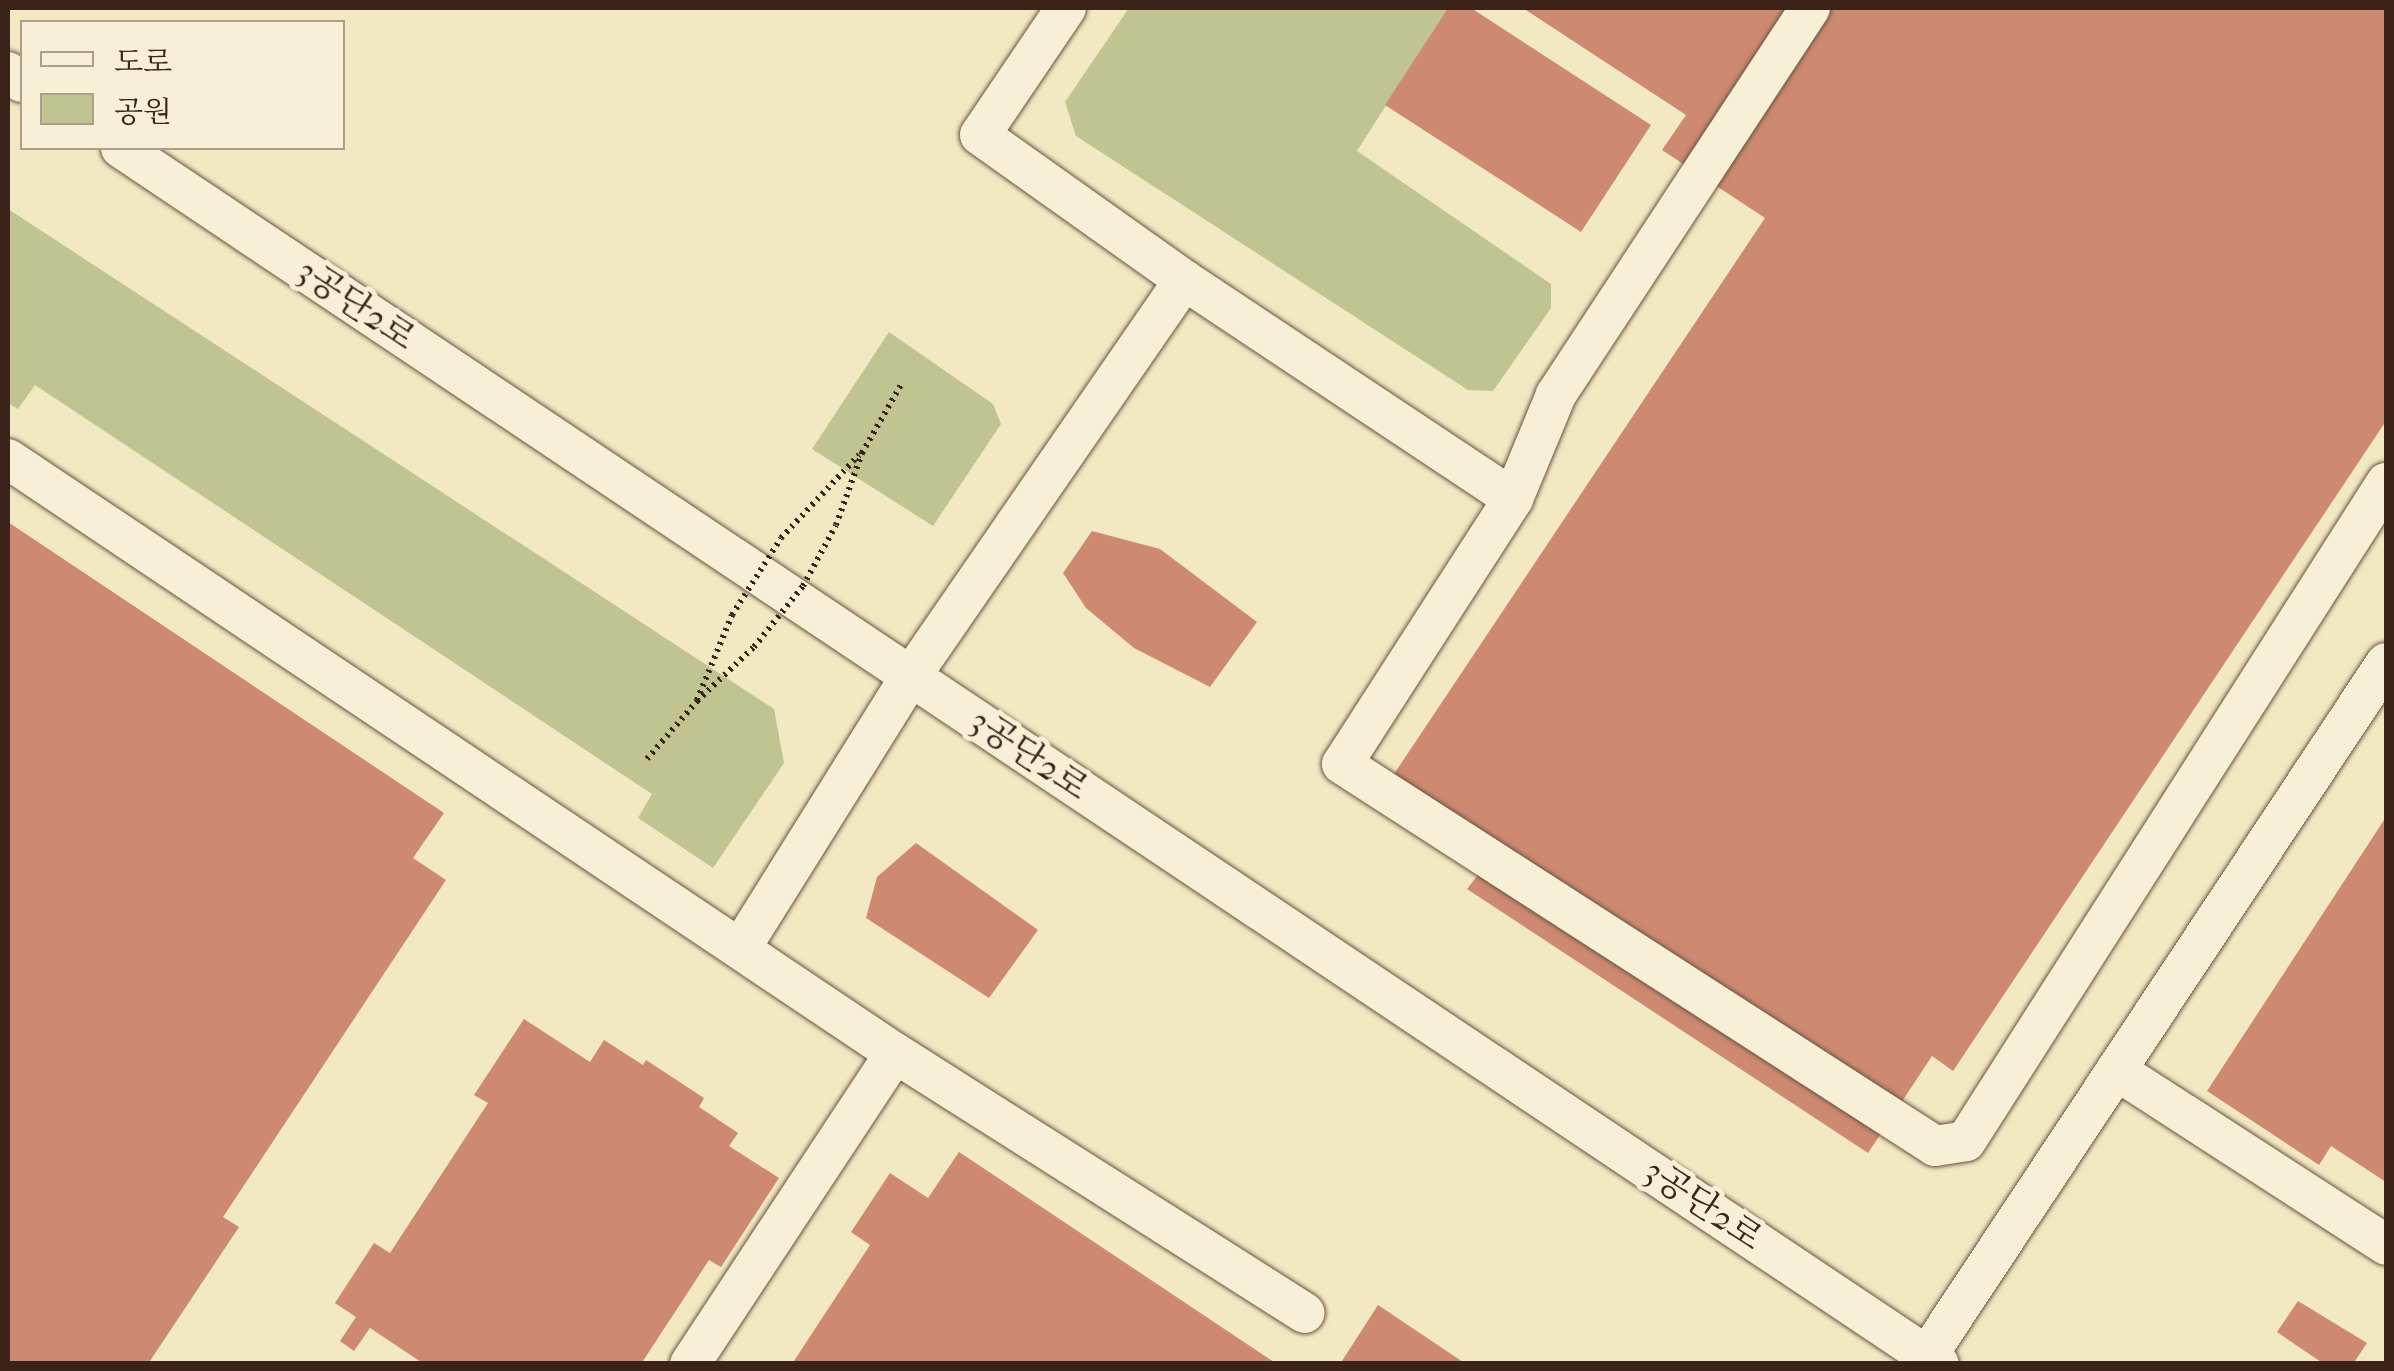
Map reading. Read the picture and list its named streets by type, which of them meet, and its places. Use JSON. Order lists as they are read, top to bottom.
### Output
{
  "streets": {
    "street": ["3공단2로"]
  },
  "legend": ["도로", "공원"]
}
